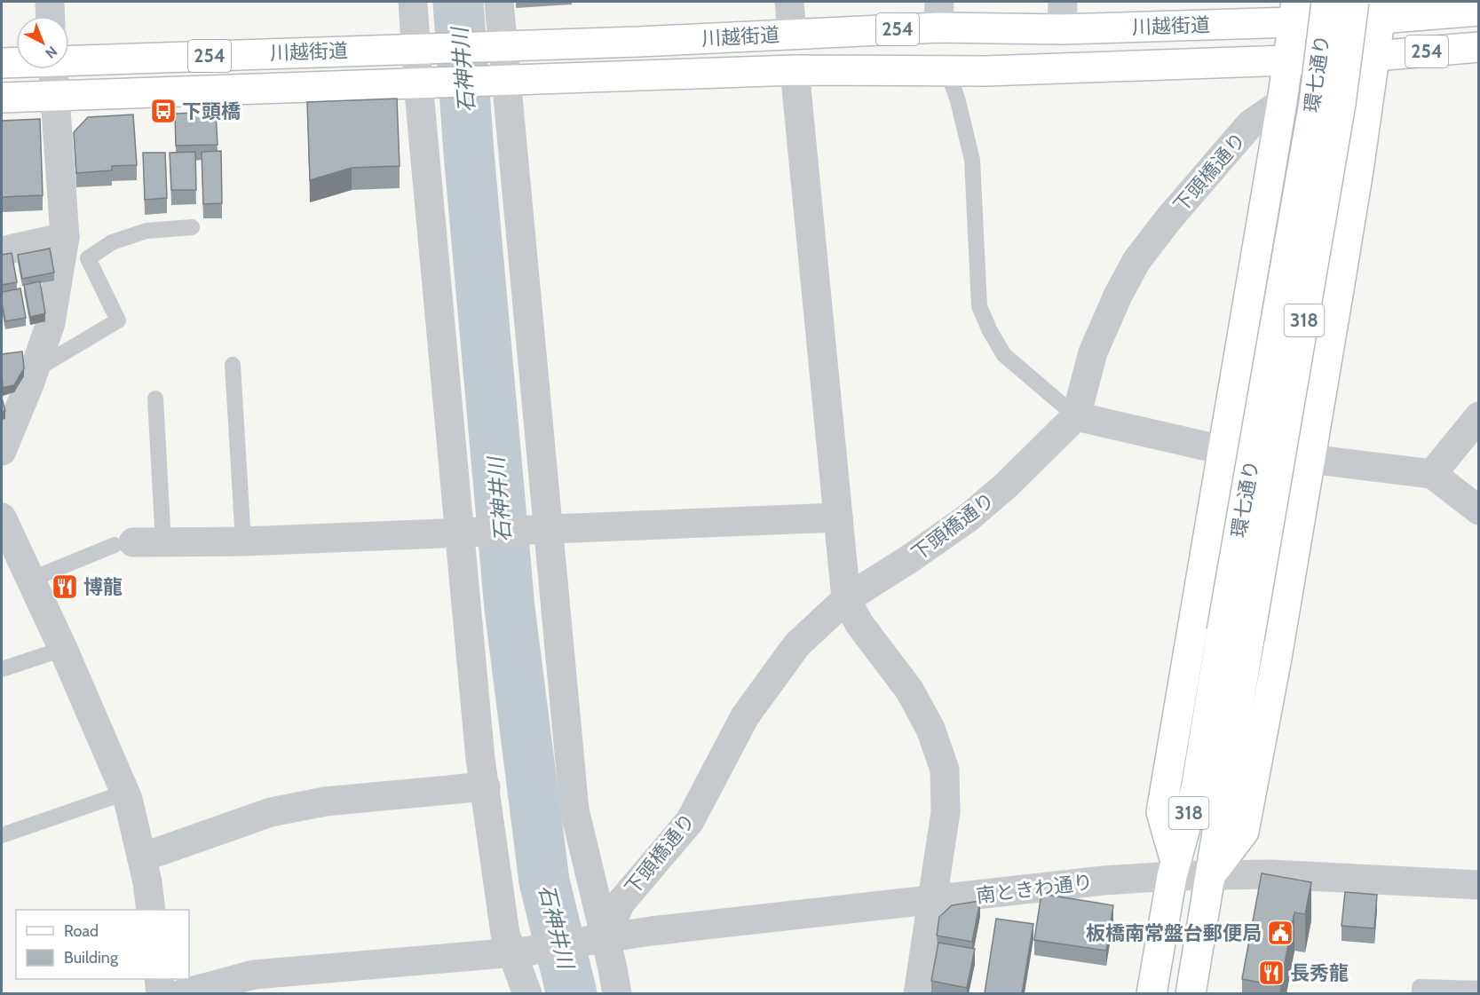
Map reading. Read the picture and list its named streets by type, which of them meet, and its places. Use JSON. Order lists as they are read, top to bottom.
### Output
{
  "streets": {
    "main road": [
      "川越街道",
      "254",
      "環七通り",
      "318"
    ],
    "street": ["下頭橋通り", "南ときわ通り"]
  },
  "crossings": [
    ["環七通り", "南ときわ通り"],
    ["下頭橋通り", "南ときわ通り"]
  ],
  "water": ["石神井川"],
  "places": {
    "bus stop": ["下頭橋"],
    "restaurant": ["博龍", "長秀龍"],
    "public building": ["板橋南常盤台郵便局"]
  },
  "legend": ["Road", "Building"],
  "north": "bottom right"
}
